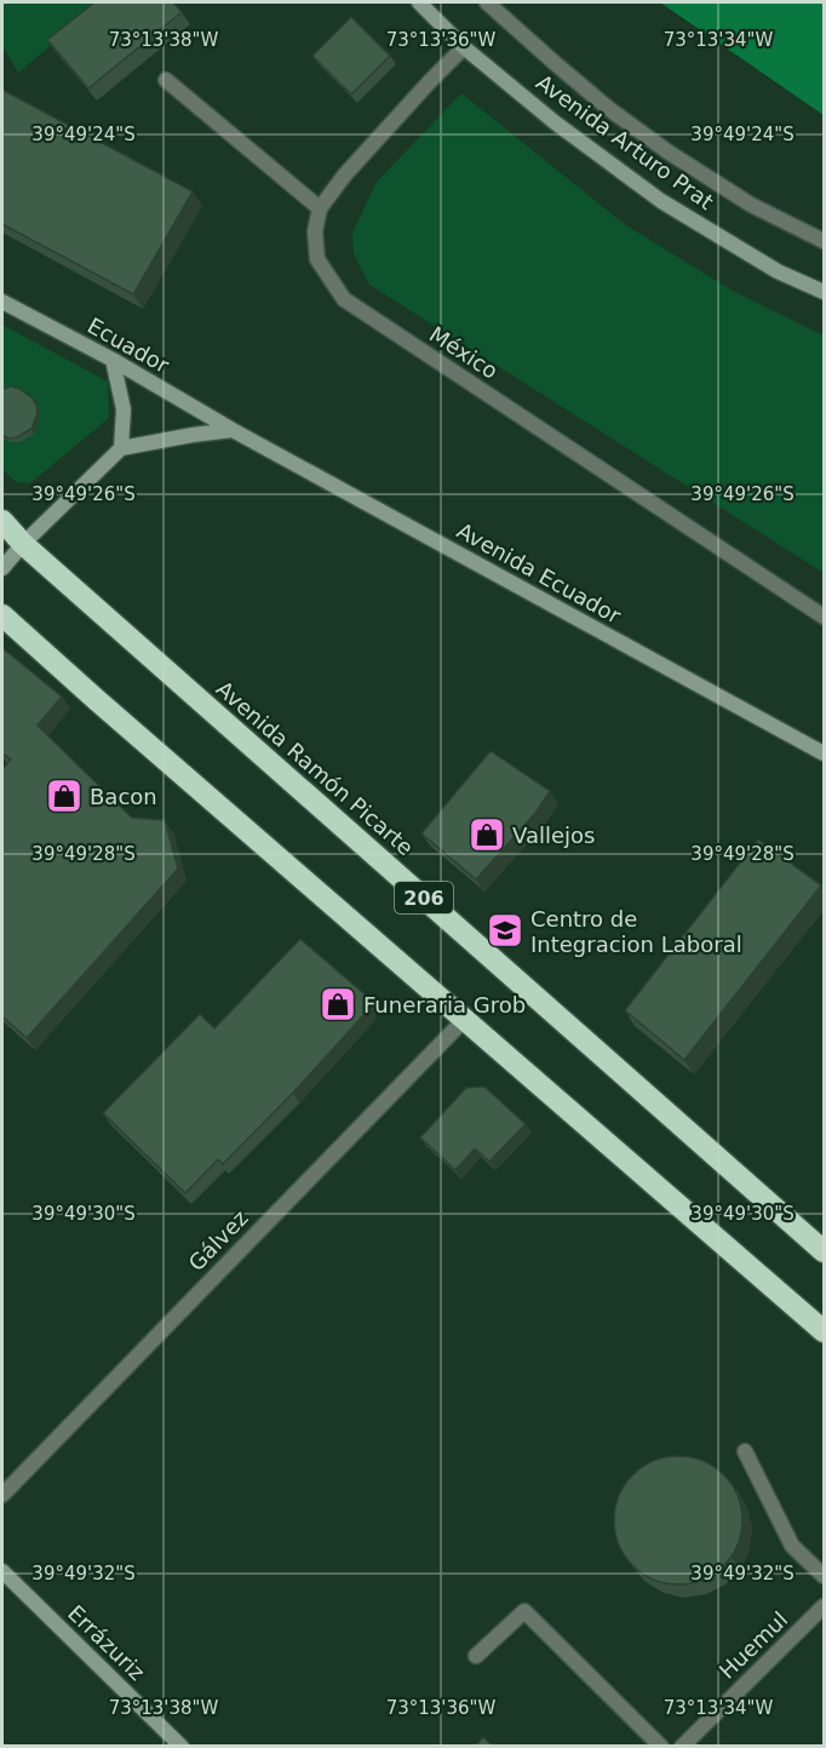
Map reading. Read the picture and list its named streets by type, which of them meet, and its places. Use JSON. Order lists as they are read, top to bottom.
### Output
{
  "streets": {
    "highway": ["Avenida Ramón Picarte", "206"],
    "main road": [
      "Avenida Arturo Prat",
      "Ecuador",
      "Avenida Ecuador",
      "Errázuriz"
    ],
    "street": ["México", "Gálvez", "Huemul"]
  },
  "crossings": [
    ["Ecuador", "Avenida Ecuador"]
  ],
  "places": {
    "shop": ["Bacon", "Vallejos", "Funeraria Grob"],
    "school or university": ["Centro de Integracion Laboral"]
  },
  "coordinates": [
    "73°13'38\"W",
    "73°13'36\"W",
    "73°13'34\"W",
    "39°49'24\"S",
    "39°49'26\"S",
    "39°49'28\"S",
    "39°49'30\"S",
    "39°49'32\"S"
  ]
}
